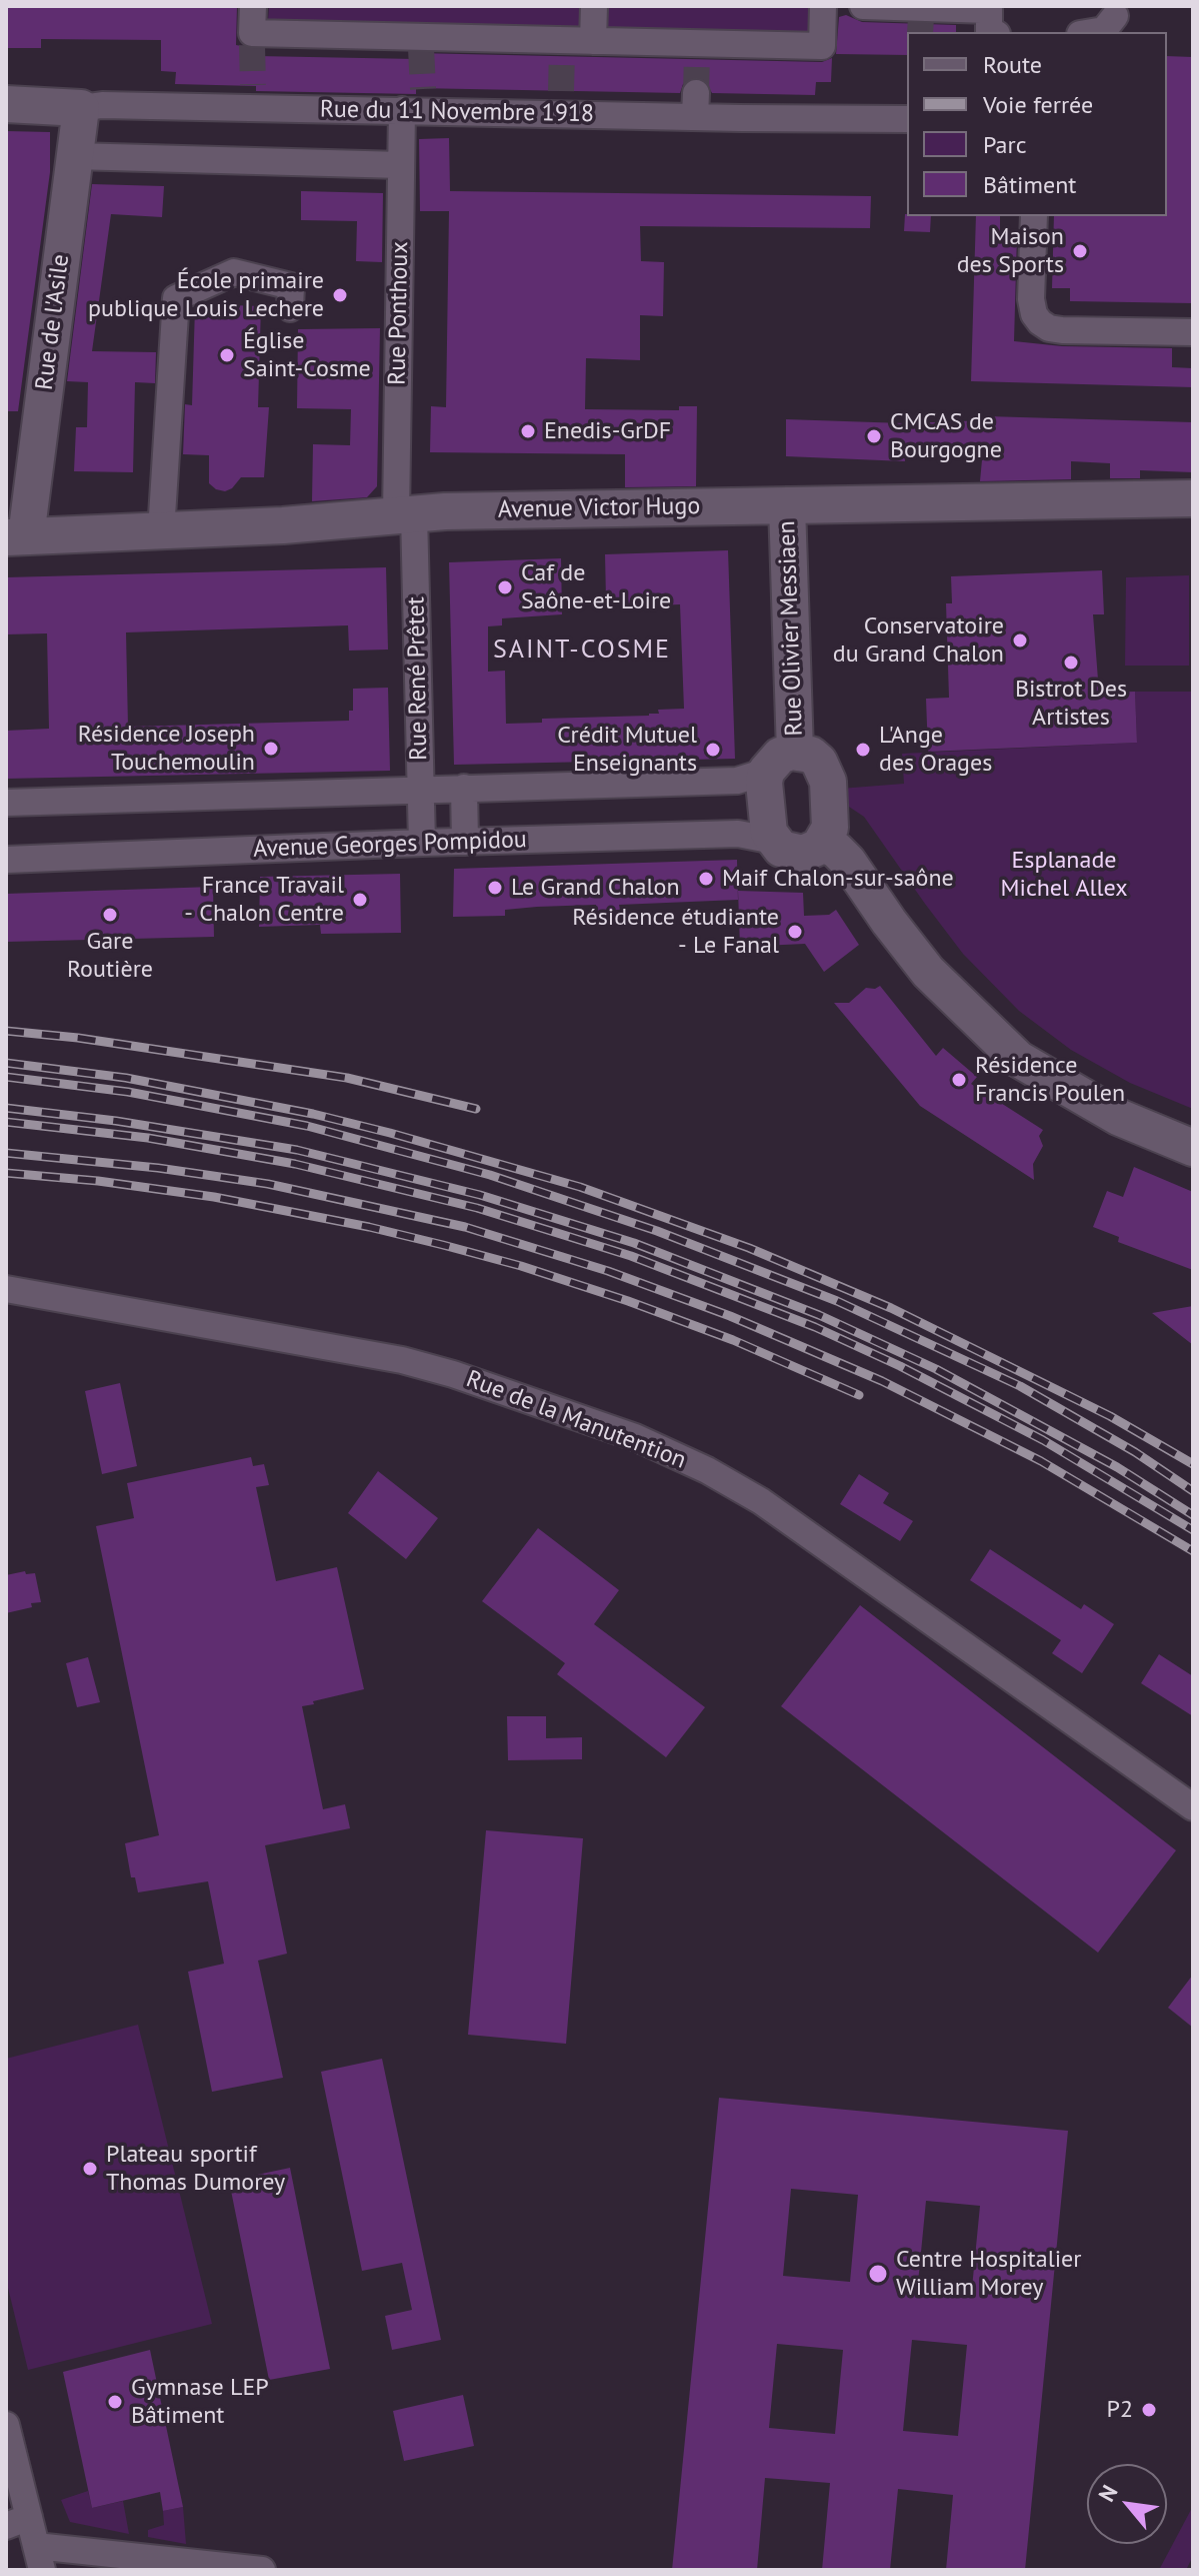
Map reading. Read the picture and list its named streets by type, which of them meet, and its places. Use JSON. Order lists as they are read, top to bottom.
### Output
{
  "streets": {
    "street": [
      "Rue du 11 Novembre 1918",
      "Rue Ponthoux",
      "Rue de l'Asile",
      "Avenue Victor Hugo",
      "Rue Olivier Messiaen",
      "Rue René Prêtet",
      "Avenue Georges Pompidou",
      "Rue de la Manutention"
    ]
  },
  "crossings": [
    ["Rue du 11 Novembre 1918", "Rue Ponthoux"],
    ["Rue du 11 Novembre 1918", "Rue de l'Asile"],
    ["Rue Ponthoux", "Avenue Victor Hugo"],
    ["Rue Ponthoux", "Rue René Prêtet"],
    ["Rue de l'Asile", "Avenue Victor Hugo"],
    ["Avenue Victor Hugo", "Rue Olivier Messiaen"],
    ["Avenue Victor Hugo", "Rue René Prêtet"],
    ["Rue Olivier Messiaen", "Avenue Georges Pompidou"],
    ["Rue René Prêtet", "Avenue Georges Pompidou"]
  ],
  "districts": ["SAINT-COSME"],
  "parks": ["Esplanade Michel Allex"],
  "places": [
    "Maison des Sports",
    "École primaire publique Louis Lechere",
    "Église Saint-Cosme",
    "Enedis-GrDF",
    "CMCAS de Bourgogne",
    "Caf de Saône-et-Loire",
    "Conservatoire du Grand Chalon",
    "Bistrot Des Artistes",
    "Résidence Joseph Touchemoulin",
    "Crédit Mutuel Enseignants",
    "L'Ange des Orages",
    "Maif Chalon-sur-saône",
    "Le Grand Chalon",
    "France Travail - Chalon Centre",
    "Gare Routière",
    "Résidence étudiante - Le Fanal",
    "Résidence Francis Poulen",
    "Plateau sportif Thomas Dumorey",
    "Centre Hospitalier William Morey",
    "Gymnase LEP Bâtiment",
    "P2"
  ],
  "legend": [
    "Route",
    "Voie ferrée",
    "Parc",
    "Bâtiment"
  ],
  "north": "top left"
}
